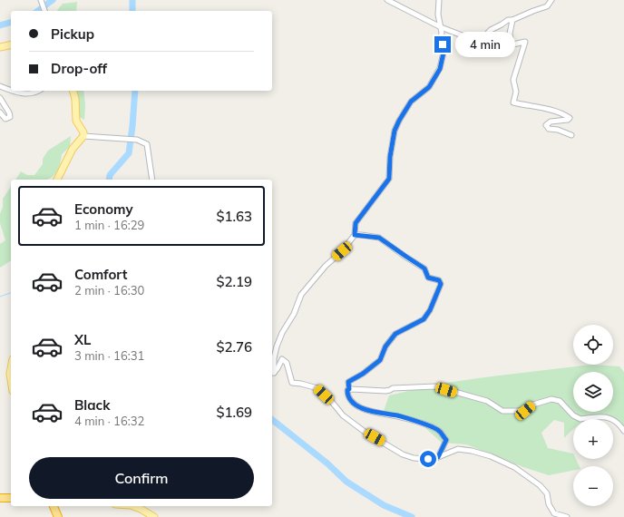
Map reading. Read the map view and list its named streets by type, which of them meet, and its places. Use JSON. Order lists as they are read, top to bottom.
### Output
{
  "page": {
    "banner": ["Pickup", "Drop-off"],
    "bubble": "4 min",
    "list": [
      {
        "name": "Economy",
        "note": "1 min · 16:29",
        "value": "$1.63"
      },
      {
        "name": "Comfort",
        "note": "2 min · 16:30",
        "value": "$2.19"
      },
      {
        "name": "XL",
        "note": "3 min · 16:31",
        "value": "$2.76"
      },
      {
        "name": "Black",
        "note": "4 min · 16:32",
        "value": "$1.69"
      }
    ],
    "map_buttons": ["+", "−"],
    "buttons": "Confirm"
  }
}
